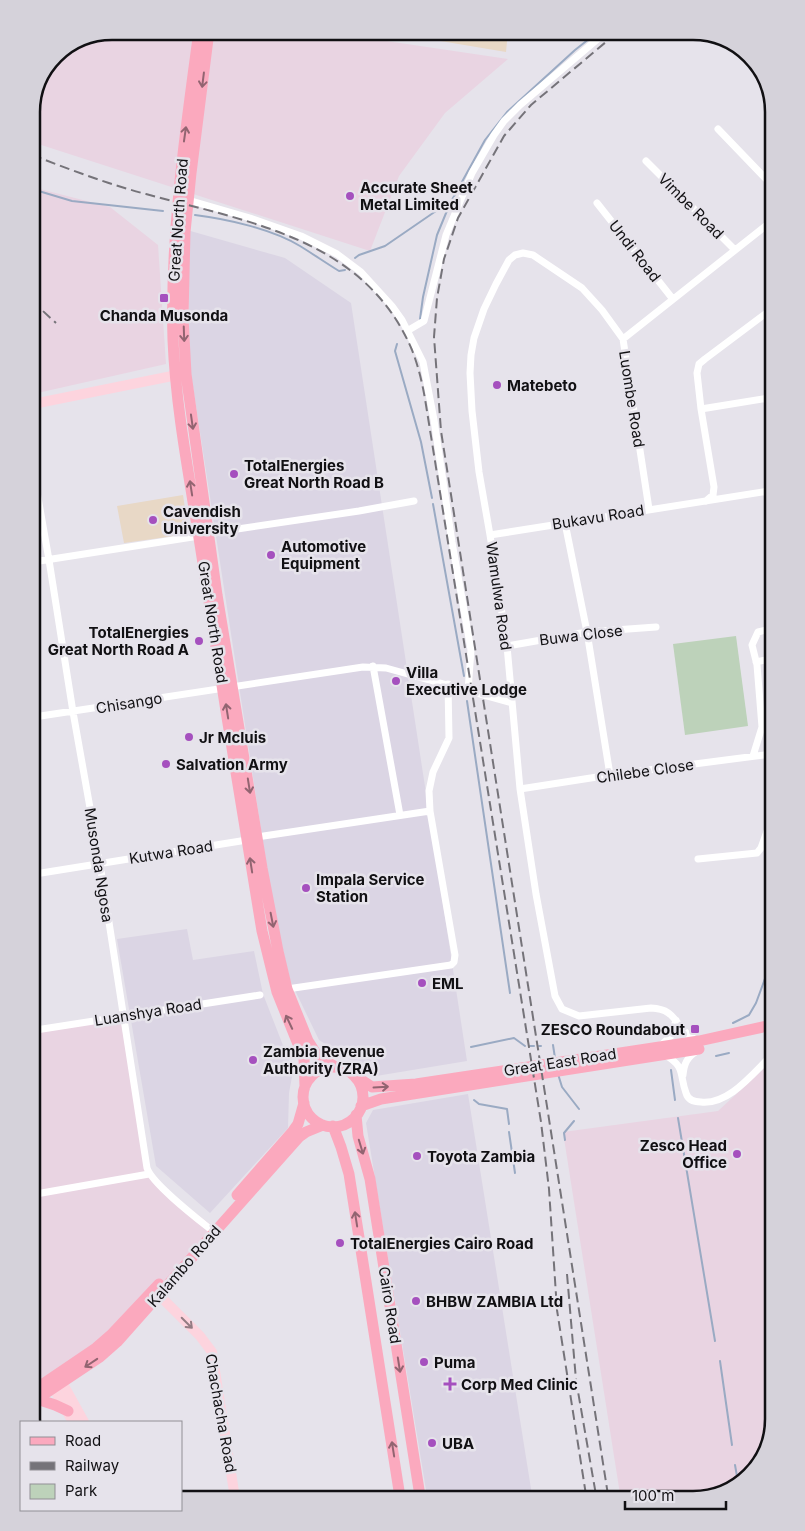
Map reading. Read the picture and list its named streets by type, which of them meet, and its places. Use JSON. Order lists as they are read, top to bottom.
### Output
{
  "streets": {
    "main road": [
      "Great North Road",
      "Great East Road",
      "Kalambo Road",
      "Cairo Road"
    ],
    "street": [
      "Vimbe Road",
      "Undi Road",
      "Luombe Road",
      "Bukavu Road",
      "Wamulwa Road",
      "Buwa Close",
      "Chisango",
      "Chilebe Close",
      "Kutwa Road",
      "Musonda Ngosa",
      "Luanshya Road",
      "Chachacha Road"
    ]
  },
  "crossings": [
    ["Great North Road", "Chisango"],
    ["Great North Road", "Kutwa Road"],
    ["Great North Road", "Great East Road"],
    ["Great North Road", "Kalambo Road"],
    ["Great North Road", "Cairo Road"],
    ["Luombe Road", "Bukavu Road"],
    ["Luombe Road", "Wamulwa Road"],
    ["Bukavu Road", "Wamulwa Road"],
    ["Wamulwa Road", "Buwa Close"],
    ["Wamulwa Road", "Chisango"],
    ["Wamulwa Road", "Chilebe Close"],
    ["Wamulwa Road", "Great East Road"],
    ["Chisango", "Musonda Ngosa"],
    ["Kutwa Road", "Musonda Ngosa"],
    ["Musonda Ngosa", "Luanshya Road"],
    ["Great East Road", "Kalambo Road"],
    ["Great East Road", "Cairo Road"],
    ["Kalambo Road", "Cairo Road"],
    ["Kalambo Road", "Chachacha Road"]
  ],
  "one_way": ["Chachacha Road"],
  "places": {
    "other": [
      "Accurate Sheet Metal Limited",
      "Matebeto",
      "TotalEnergies Great North Road B",
      "Cavendish University",
      "Automotive Equipment",
      "TotalEnergies Great North Road A",
      "Villa Executive Lodge",
      "Jr Mcluis",
      "Salvation Army",
      "Impala Service Station",
      "EML",
      "Zambia Revenue Authority (ZRA)",
      "Zesco Head Office",
      "Toyota Zambia",
      "TotalEnergies Cairo Road",
      "BHBW ZAMBIA Ltd",
      "Puma",
      "UBA"
    ],
    "transit": ["Chanda Musonda", "ZESCO Roundabout"],
    "health": ["Corp Med Clinic"]
  },
  "legend": ["Road", "Railway", "Park"],
  "scale_bar": "100 m"
}
